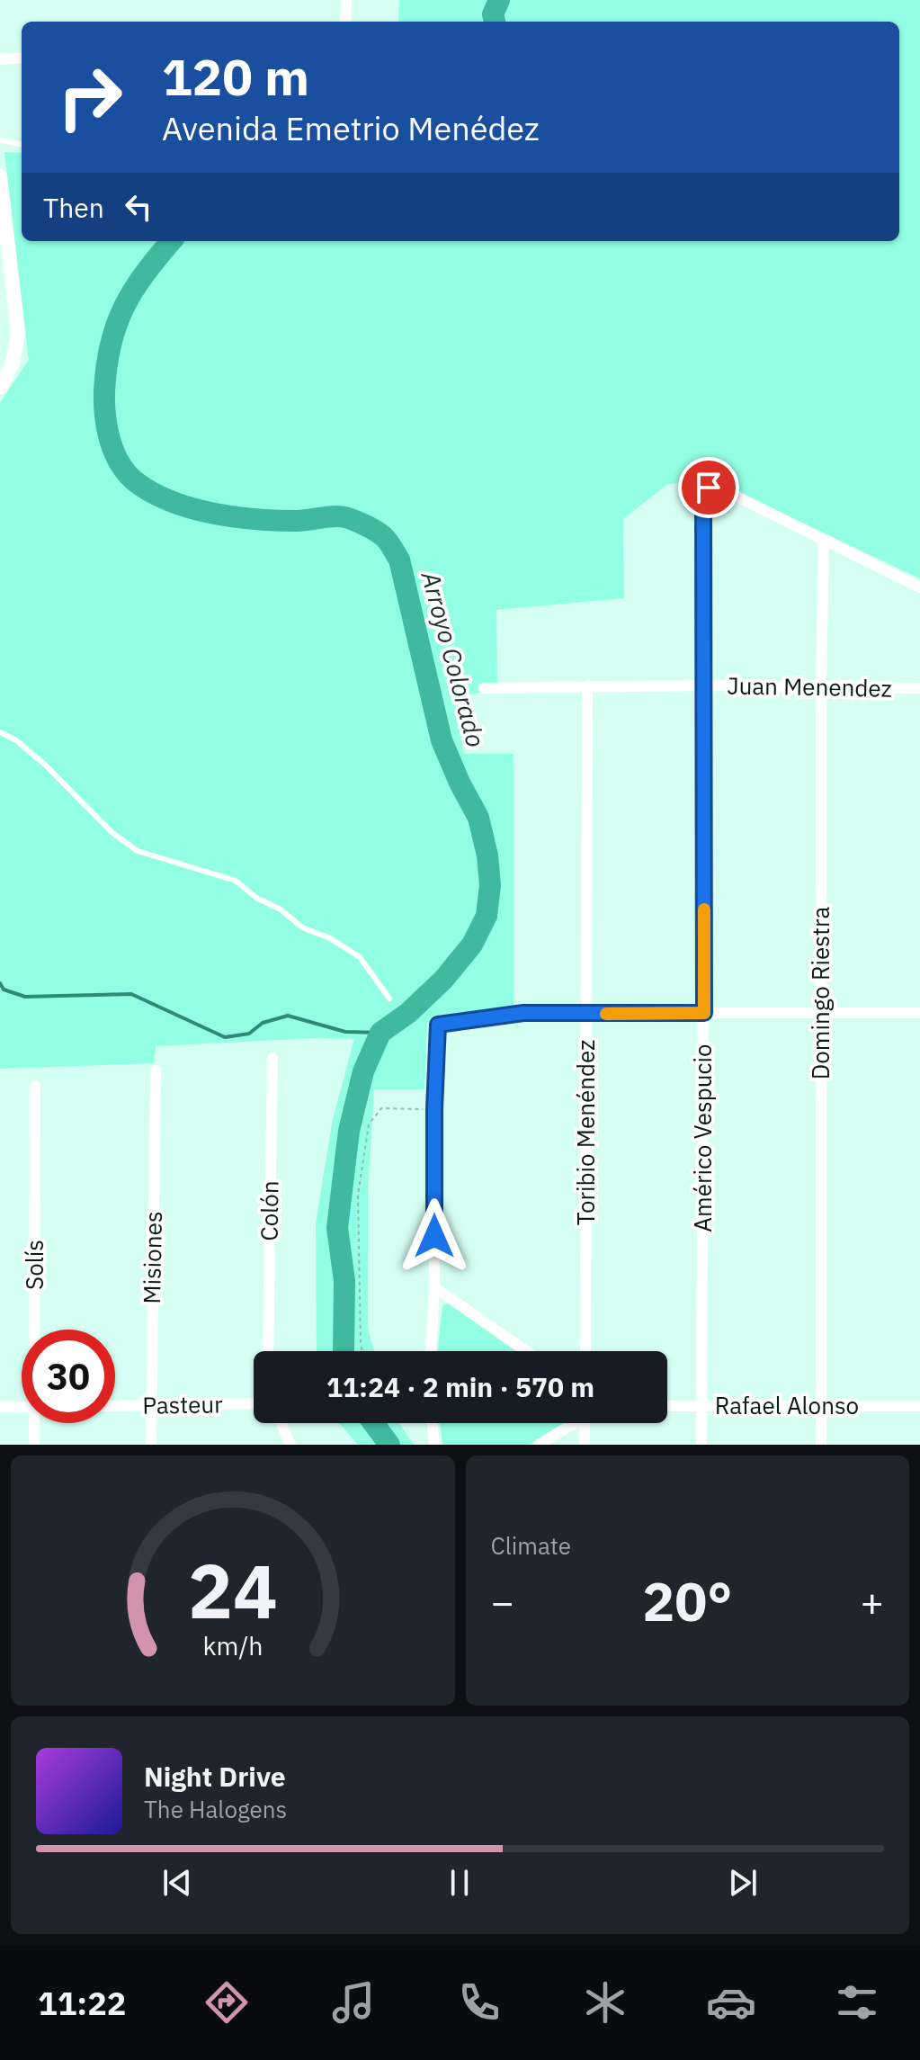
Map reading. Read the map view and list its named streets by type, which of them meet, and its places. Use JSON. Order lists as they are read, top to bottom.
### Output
{
  "streets": {
    "street": [
      "Juan Menendez",
      "Domingo Riestra",
      "Toribio Menéndez",
      "Américo Vespucio",
      "Colón",
      "Misiones",
      "Solís",
      "Pasteur",
      "Rafael Alonso"
    ]
  },
  "crossings": [
    ["Juan Menendez", "Domingo Riestra"],
    ["Juan Menendez", "Toribio Menéndez"],
    ["Juan Menendez", "Américo Vespucio"],
    ["Domingo Riestra", "Américo Vespucio"],
    ["Domingo Riestra", "Rafael Alonso"],
    ["Américo Vespucio", "Rafael Alonso"],
    ["Misiones", "Pasteur"]
  ],
  "water": ["Arroyo Colorado"],
  "page": {
    "turn": ["120 m", "Avenida Emetrio Menédez"],
    "then": "Then",
    "limit": "30",
    "trip": "11:24 · 2 min · 570 m",
    "tile": "Climate",
    "heat": ["−", "20°", "+"],
    "song": ["Night Drive", "The Halogens"],
    "tabs": "11:22",
    "gauge": ["24", "km/h"]
  }
}
